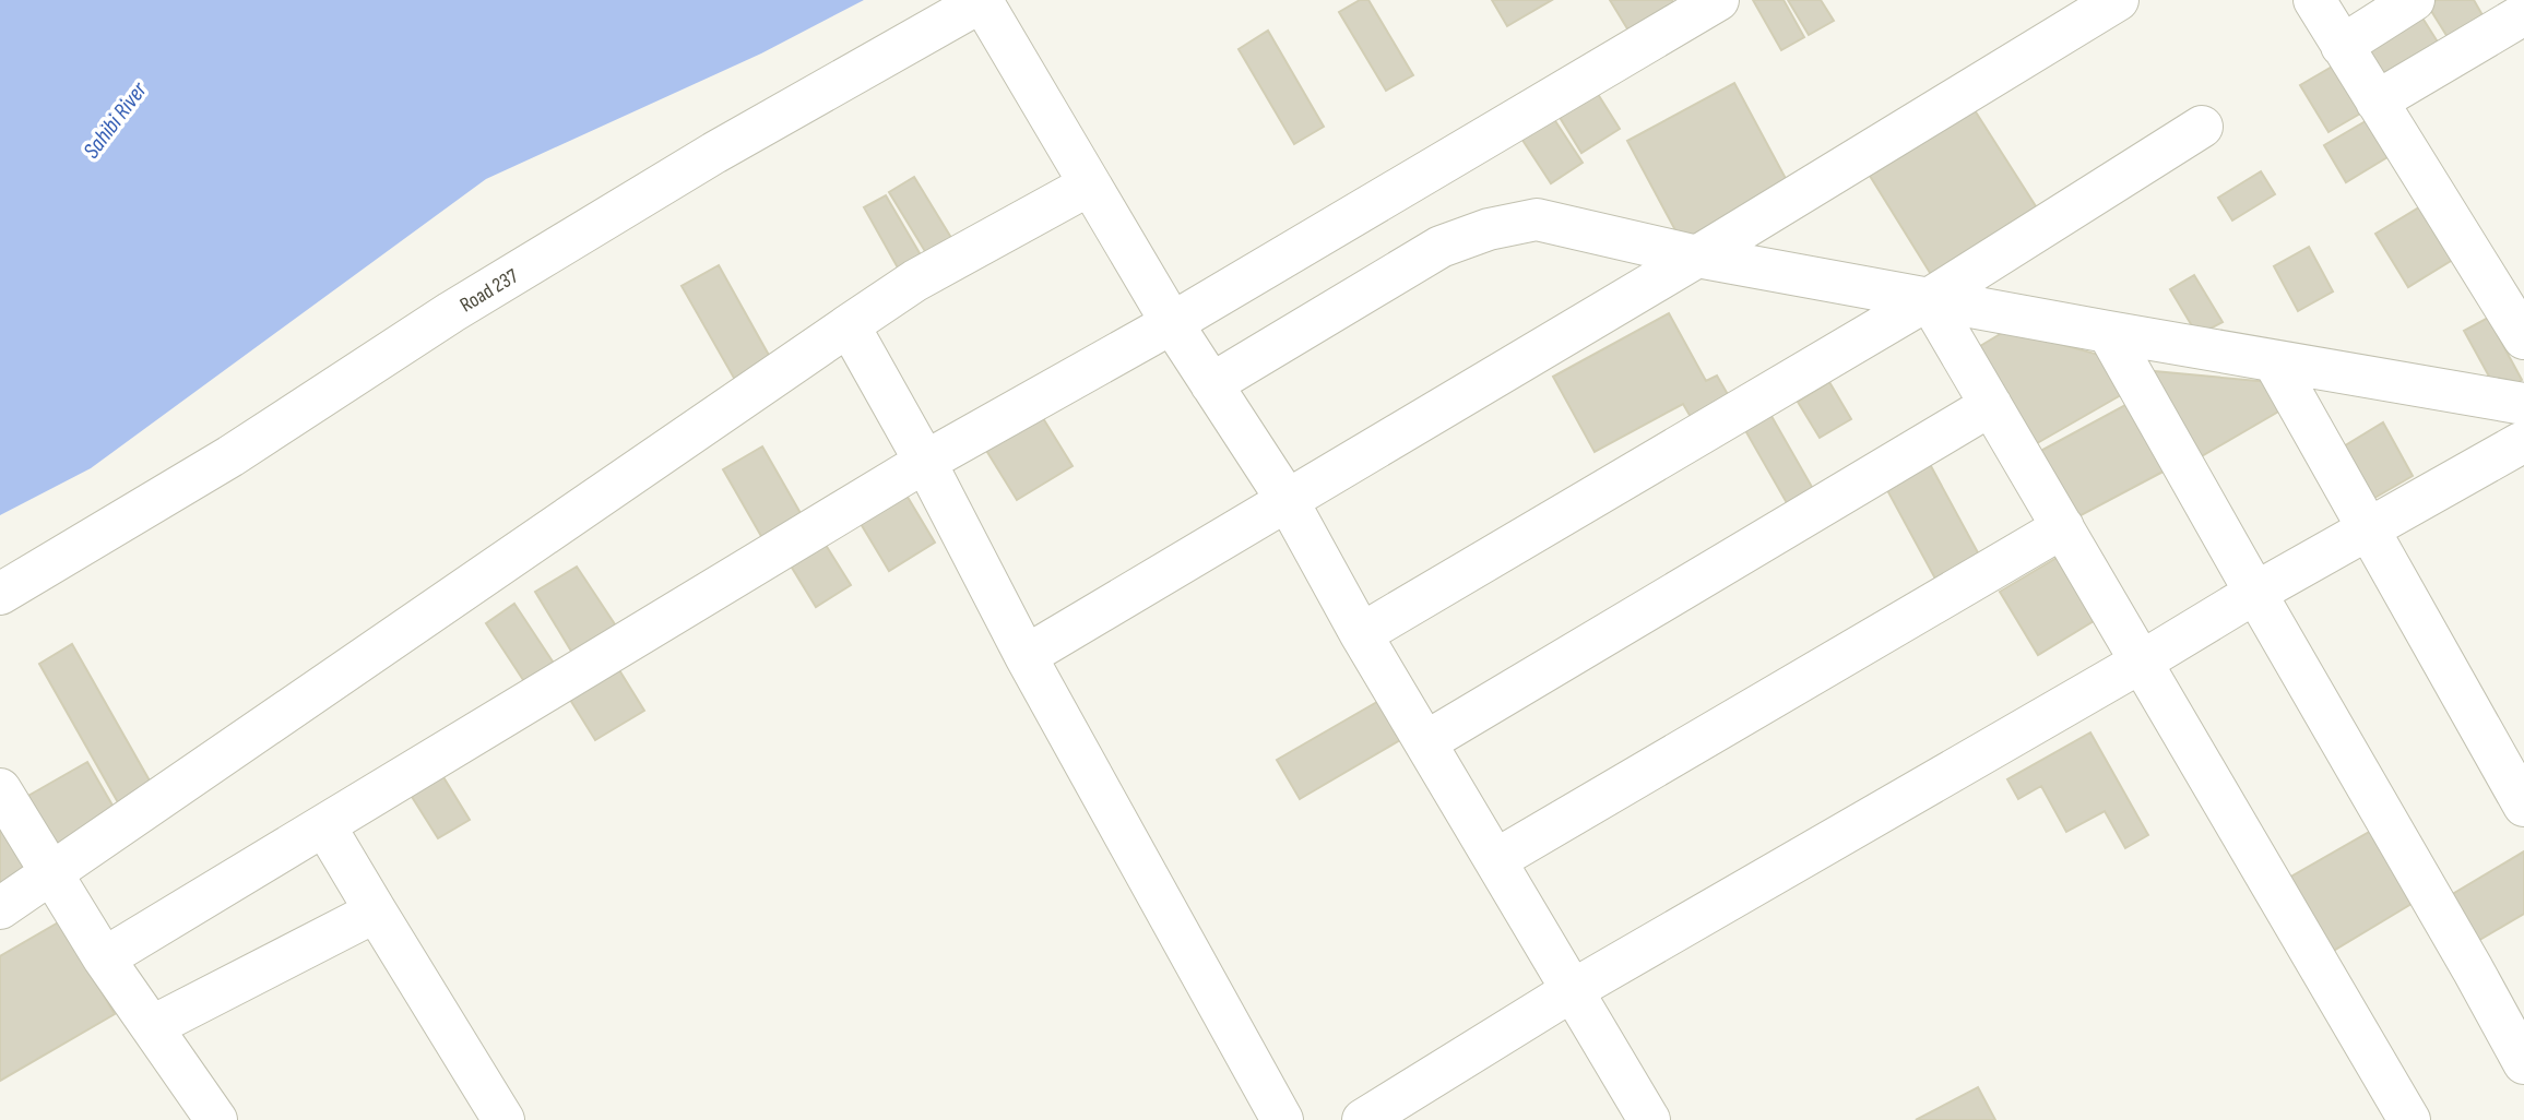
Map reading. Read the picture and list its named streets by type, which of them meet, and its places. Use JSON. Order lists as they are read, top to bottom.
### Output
{
  "streets": {
    "street": ["Road 237"]
  },
  "water": ["Sahibi River"]
}
